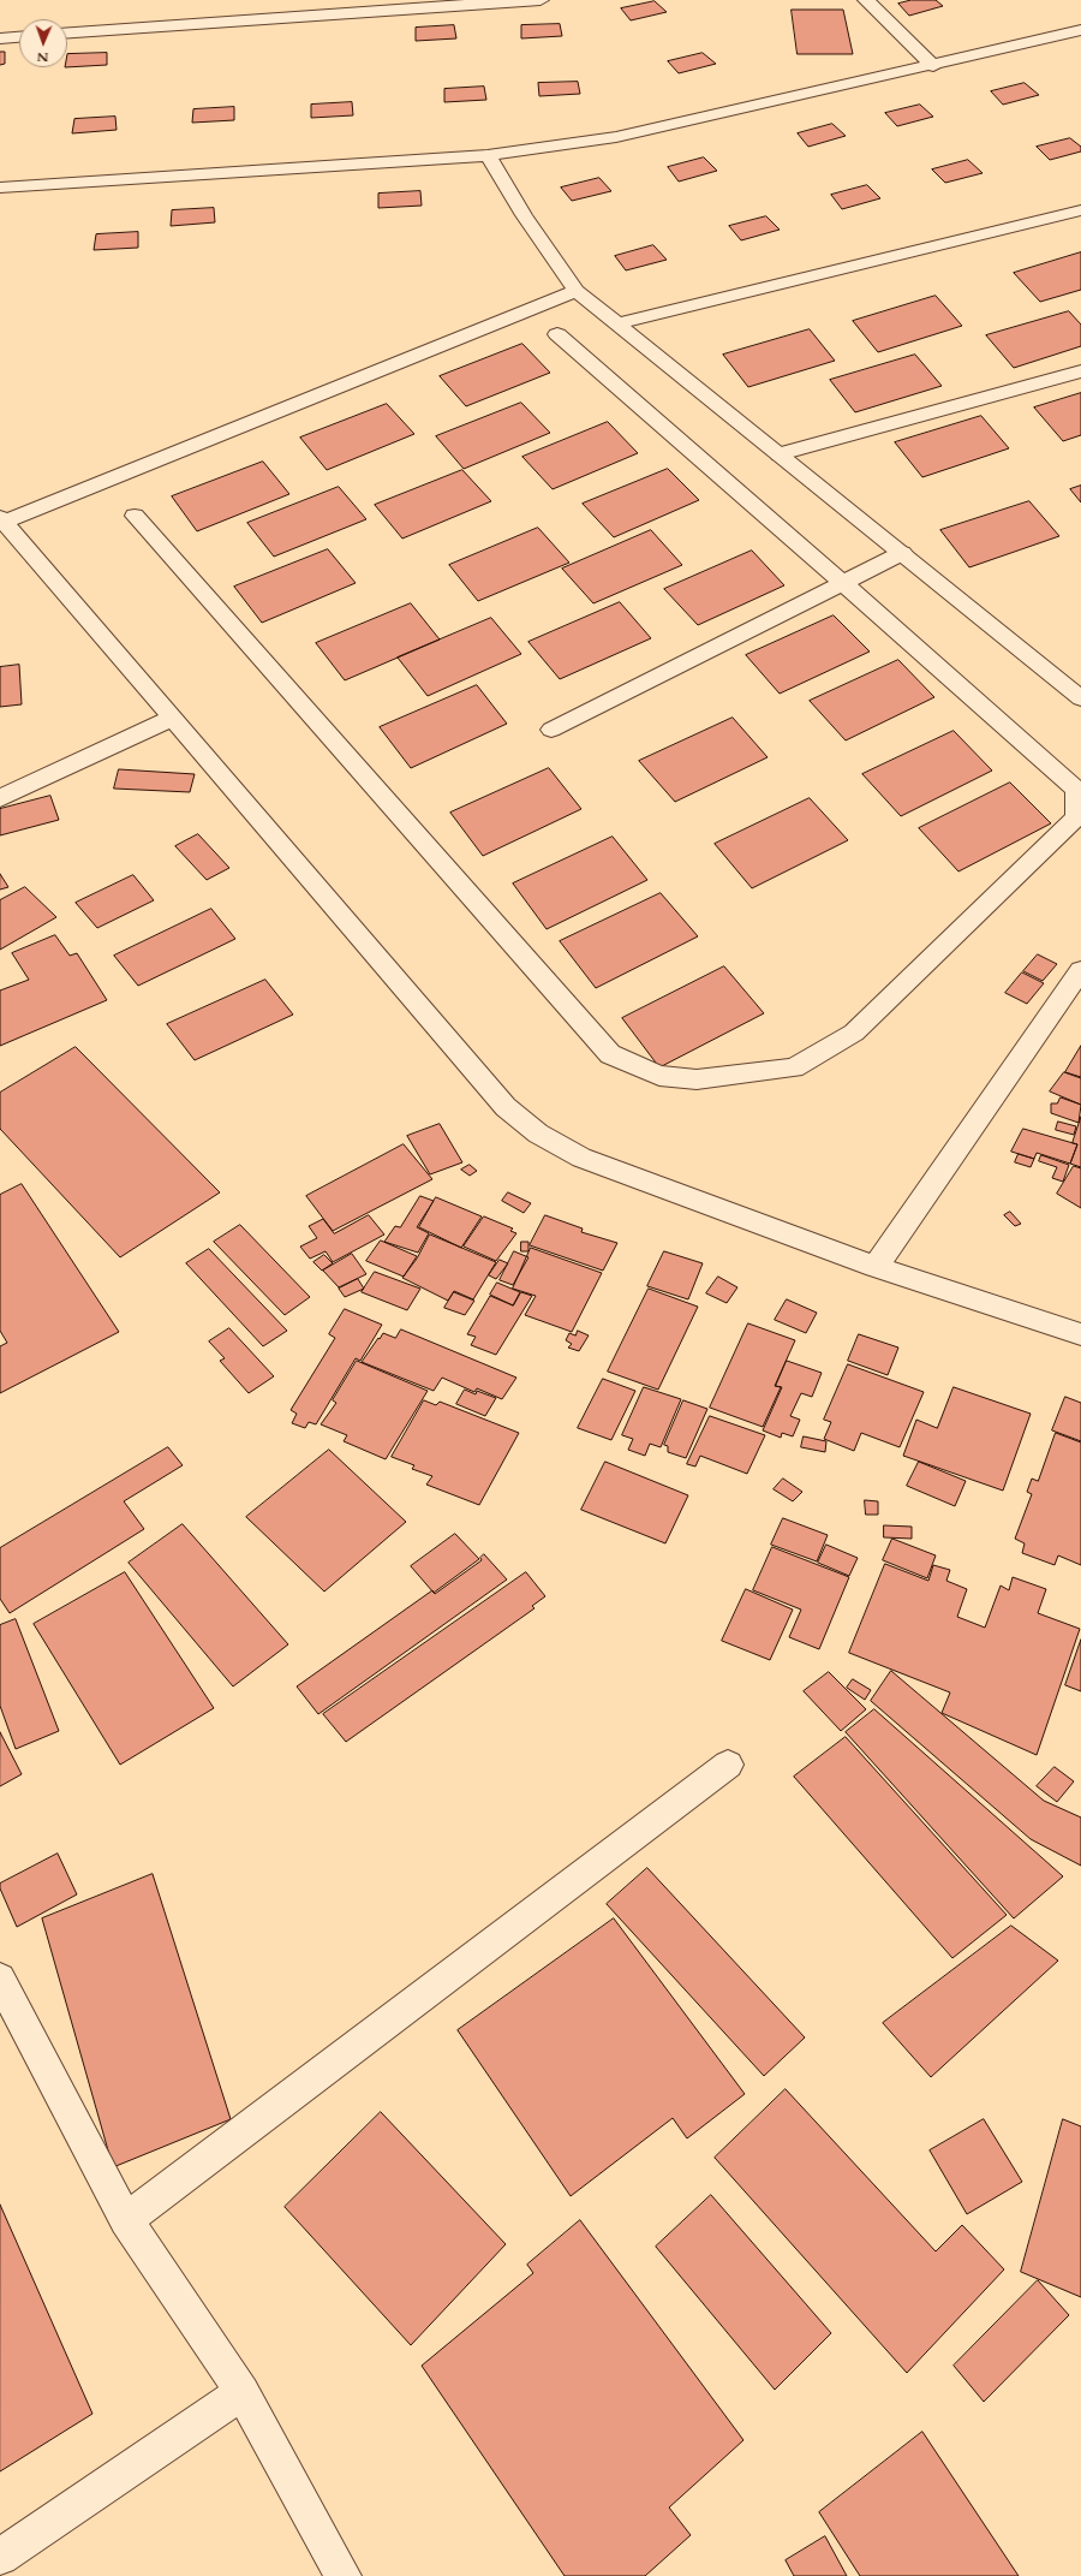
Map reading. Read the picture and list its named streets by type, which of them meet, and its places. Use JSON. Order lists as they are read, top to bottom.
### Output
{
  "north": "bottom"
}
